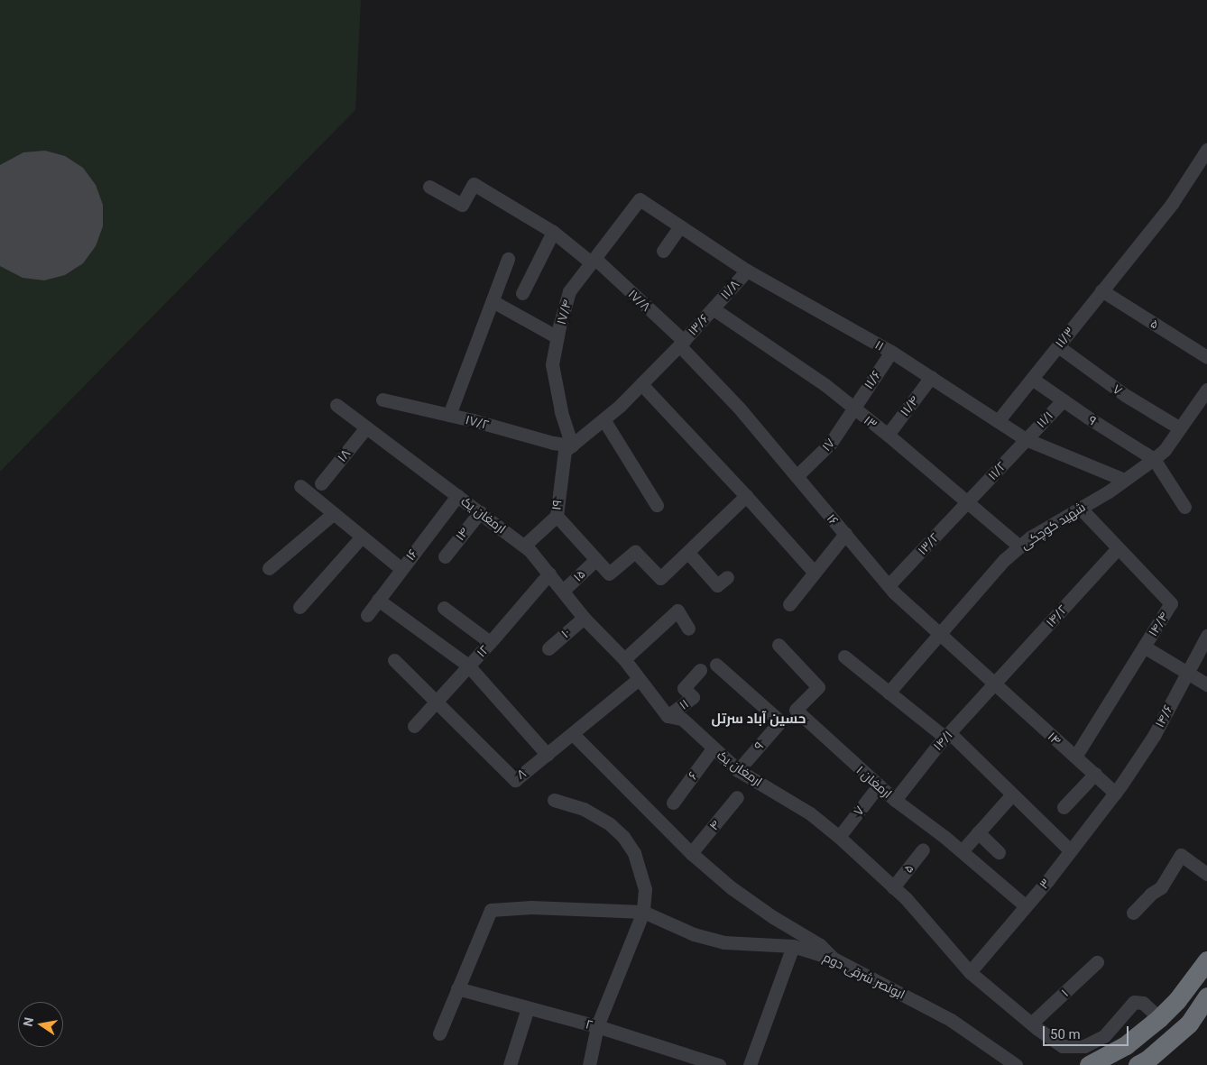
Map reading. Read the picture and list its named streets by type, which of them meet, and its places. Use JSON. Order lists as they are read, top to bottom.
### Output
{
  "streets": {
    "street": [
      "۱۱/۸",
      "۱۷/۸",
      "۱۷/۴",
      "۵",
      "۱۳/۶",
      "۱۱/۳",
      "۱۱",
      "۱۱/۶",
      "۷",
      "۱۱/۴",
      "۱۱/۱",
      "۹",
      "۱۷/۲",
      "۱۳",
      "۱۷",
      "۱۸",
      "۱۱/۲",
      "۱۹",
      "ارمغان یک",
      "۱۶",
      "شهید کوچکی",
      "۱۴",
      "۱۳/۲",
      "۱۵",
      "۱۴/۲",
      "۱۴/۴",
      "۱۰",
      "۱۲",
      "۱۴/۶",
      "۱۴/۱",
      "۸",
      "۶",
      "ارمغان ۱",
      "۴",
      "۳",
      "ابونصر شرقی دوم",
      "۱",
      "۲"
    ]
  },
  "crossings": [
    ["۱۱/۸", "۱۳/۶"],
    ["۱۱/۸", "۱۱"],
    ["۱۱/۸", "۱۳"],
    ["۱۷/۸", "۱۷/۴"],
    ["۱۷/۸", "۱۳/۶"],
    ["۱۷/۸", "۱۶"],
    ["۱۷/۴", "۱۳/۶"],
    ["۱۷/۴", "۱۱"],
    ["۱۷/۴", "۱۷/۲"],
    ["۱۷/۴", "۱۹"],
    ["۵", "۱۱/۳"],
    ["۵", "ارمغان یک"],
    ["۱۳/۶", "۱۷/۲"],
    ["۱۳/۶", "۱۳"],
    ["۱۳/۶", "۱۹"],
    ["۱۳/۶", "۱۶"],
    ["۱۱/۳", "۱۱"],
    ["۱۱/۳", "۷"],
    ["۱۱/۳", "۹"],
    ["۱۱", "۱۱/۶"],
    ["۱۱", "۱۱/۴"],
    ["۱۱", "۱۱/۱"],
    ["۱۱", "۱۱/۲"],
    ["۱۱", "ارمغان یک"],
    ["۱۱", "شهید کوچکی"],
    ["۱۱/۶", "۱۳"],
    ["۱۱/۶", "۱۷"],
    ["۷", "ارمغان یک"],
    ["۷", "شهید کوچکی"],
    ["۷", "ارمغان ۱"],
    ["۱۱/۴", "۱۳"],
    ["۱۱/۱", "۹"],
    ["۱۱/۱", "۱۱/۲"],
    ["۹", "ارمغان یک"],
    ["۹", "شهید کوچکی"],
    ["۱۷/۲", "۱۹"],
    ["۱۳", "۱۷"],
    ["۱۳", "۱۱/۲"],
    ["۱۳", "شهید کوچکی"],
    ["۱۳", "۱۳/۲"],
    ["۱۷", "۱۶"],
    ["۱۸", "ارمغان یک"],
    ["۱۱/۲", "۱۳/۲"],
    ["۱۹", "ارمغان یک"],
    ["ارمغان یک", "۱۶"],
    ["ارمغان یک", "۱۴"],
    ["ارمغان یک", "۱۵"],
    ["ارمغان یک", "۱۰"],
    ["ارمغان یک", "۱۲"],
    ["ارمغان یک", "۸"],
    ["ارمغان یک", "۶"],
    ["ارمغان یک", "۳"],
    ["ارمغان یک", "۱"],
    ["۱۶", "شهید کوچکی"],
    ["۱۶", "۱۴"],
    ["۱۶", "۱۳/۲"],
    ["۱۶", "۱۴/۲"],
    ["۱۶", "۱۴/۱"],
    ["شهید کوچکی", "۱۴/۴"],
    ["۱۴", "۱۴/۲"],
    ["۱۴", "۱۴/۴"],
    ["۱۴", "۱۴/۶"],
    ["۱۴", "۱۴/۱"],
    ["۱۴", "۳"],
    ["۱۴/۲", "۱۴/۴"],
    ["۱۴/۲", "۱۴/۱"],
    ["۱۲", "۸"],
    ["۱۴/۶", "۳"],
    ["۱۴/۱", "ارمغان ۱"],
    ["ارمغان ۱", "۳"]
  ],
  "districts": ["حسین آباد سرتل"],
  "scale_bar": "50 m",
  "north": "left"
}
